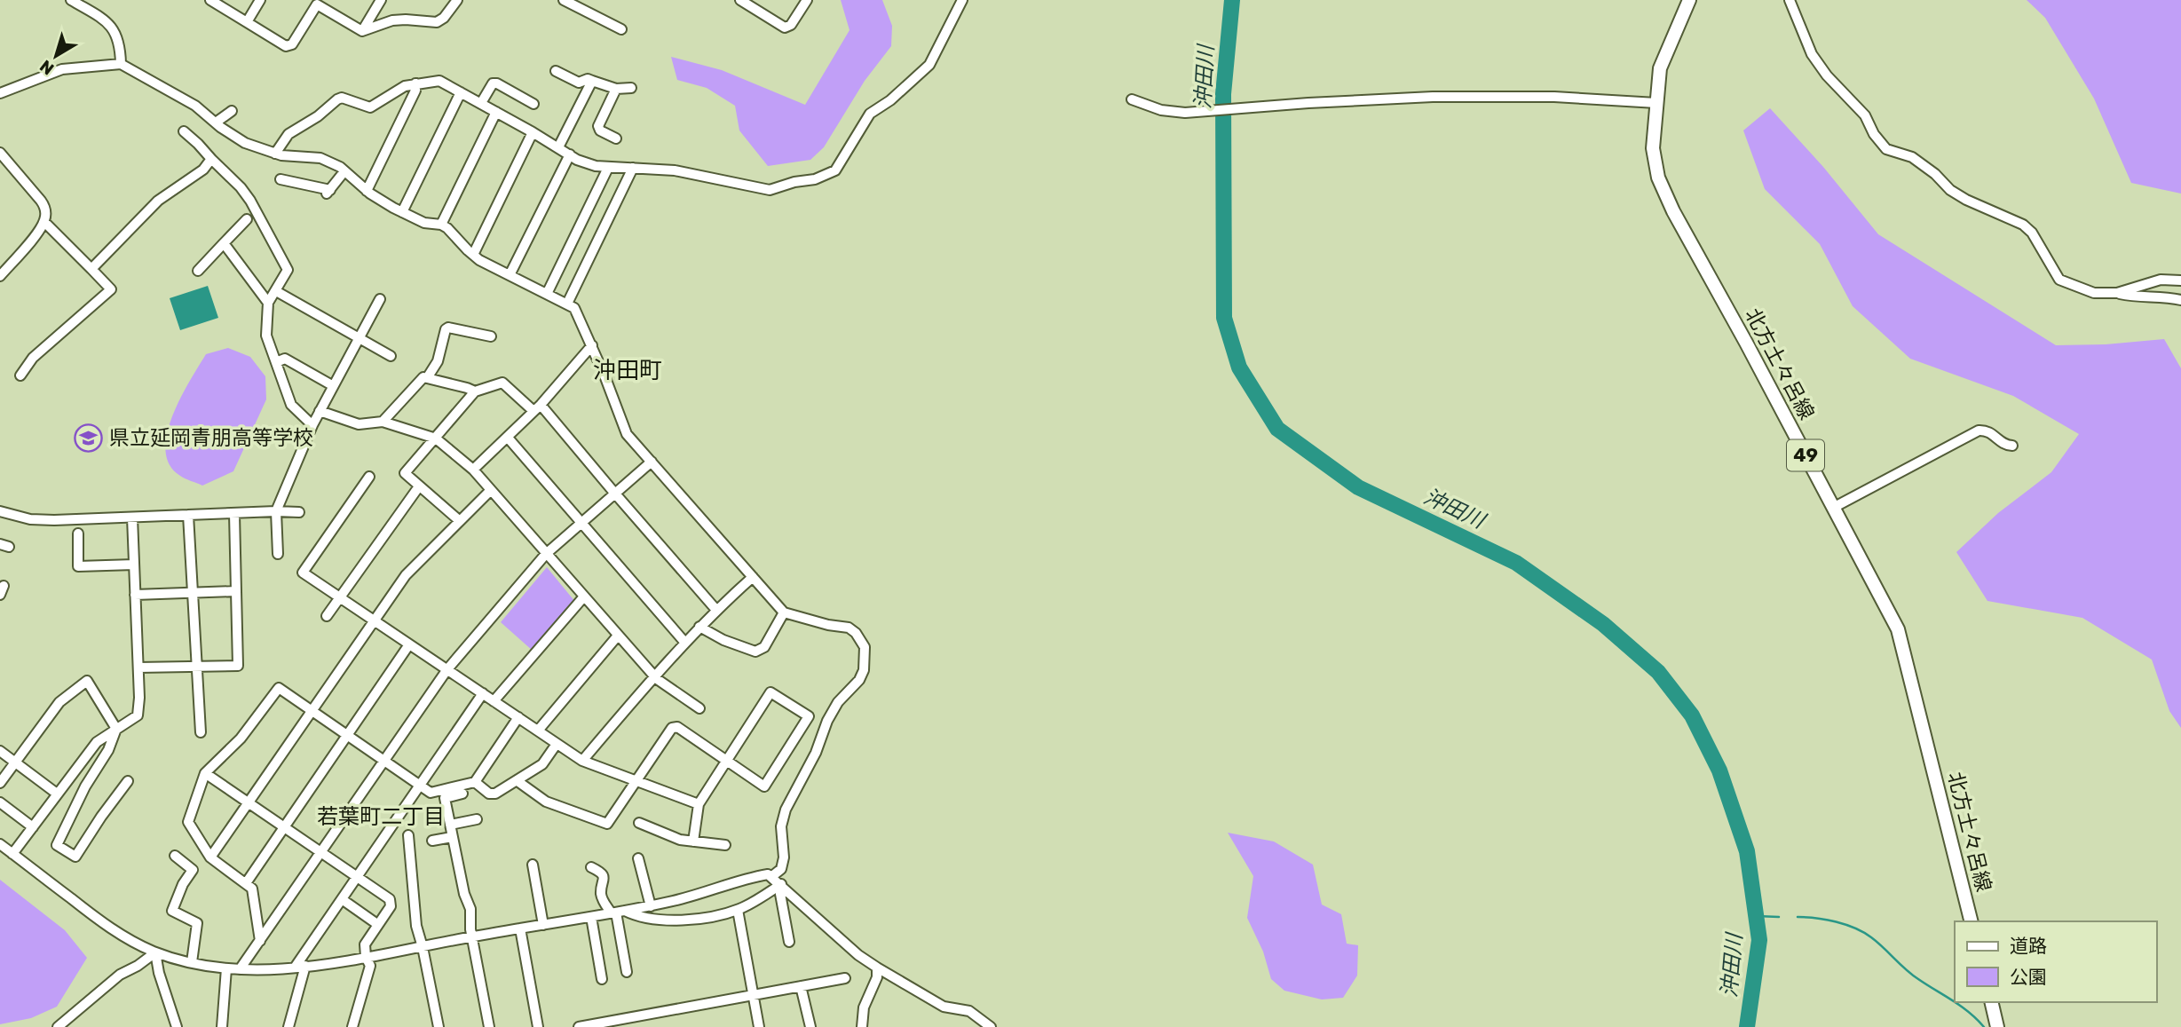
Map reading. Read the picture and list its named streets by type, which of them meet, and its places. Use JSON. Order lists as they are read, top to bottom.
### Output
{
  "streets": {
    "main road": ["北方土々呂線", "49"]
  },
  "districts": ["沖田町", "若葉町二丁目"],
  "water": ["沖田川"],
  "places": {
    "school or university": ["県立延岡青朋高等学校"]
  },
  "legend": ["道路", "公園"],
  "north": "bottom left"
}
